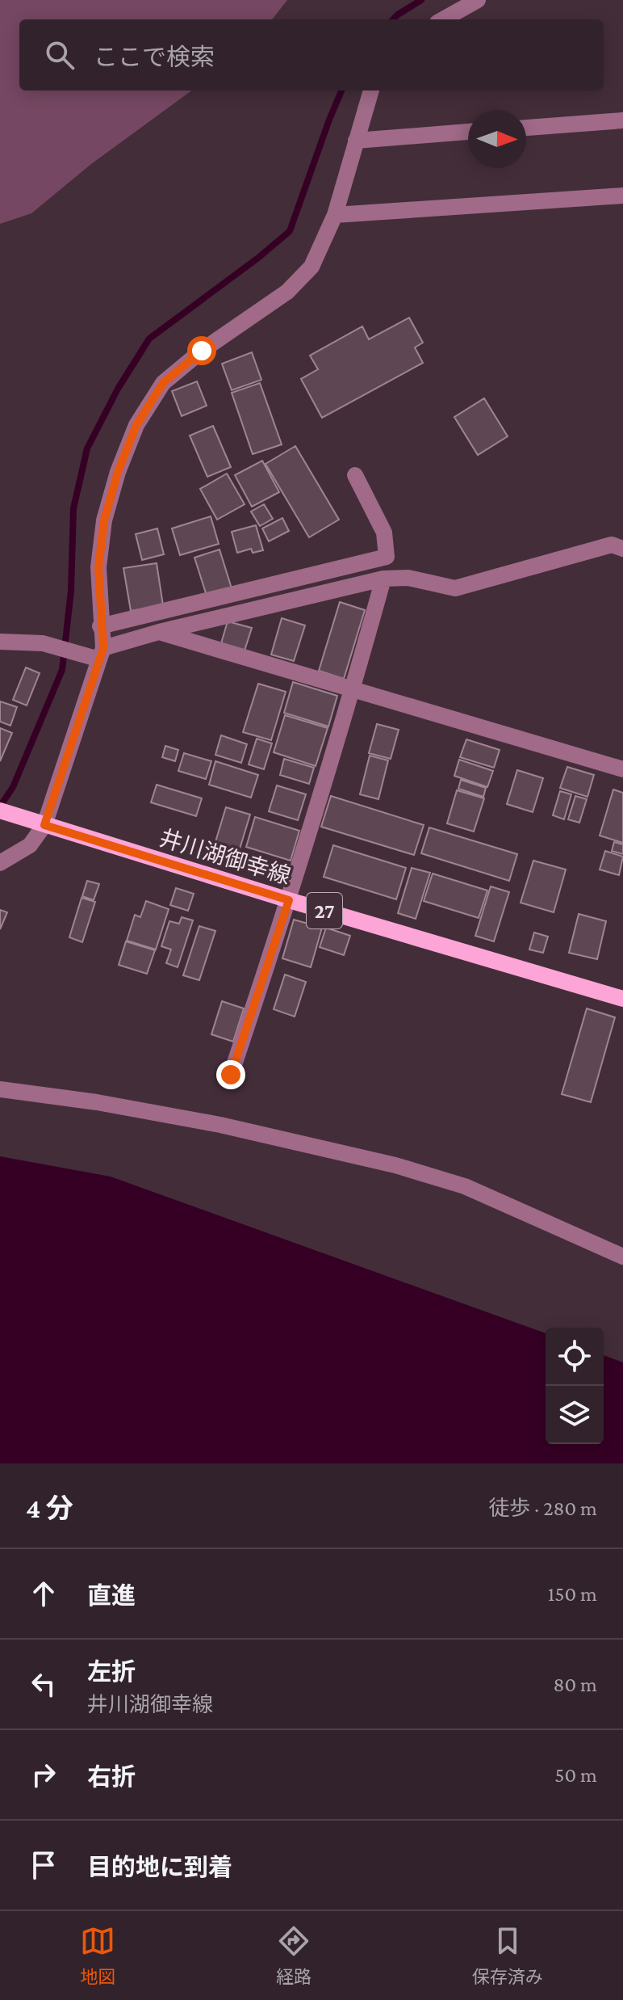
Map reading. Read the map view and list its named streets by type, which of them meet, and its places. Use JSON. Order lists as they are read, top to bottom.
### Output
{
  "streets": {
    "main road": ["井川湖御幸線", "27"]
  },
  "north": "right",
  "page": {
    "search": "ここで検索",
    "heading": ["4 分", "徒歩 · 280 m"],
    "list": [
      ["直進", "150 m"],
      ["左折", "井川湖御幸線", "80 m"],
      ["右折", "50 m"],
      "目的地に到着"
    ],
    "nav": ["地図", "経路", "保存済み"]
  }
}
